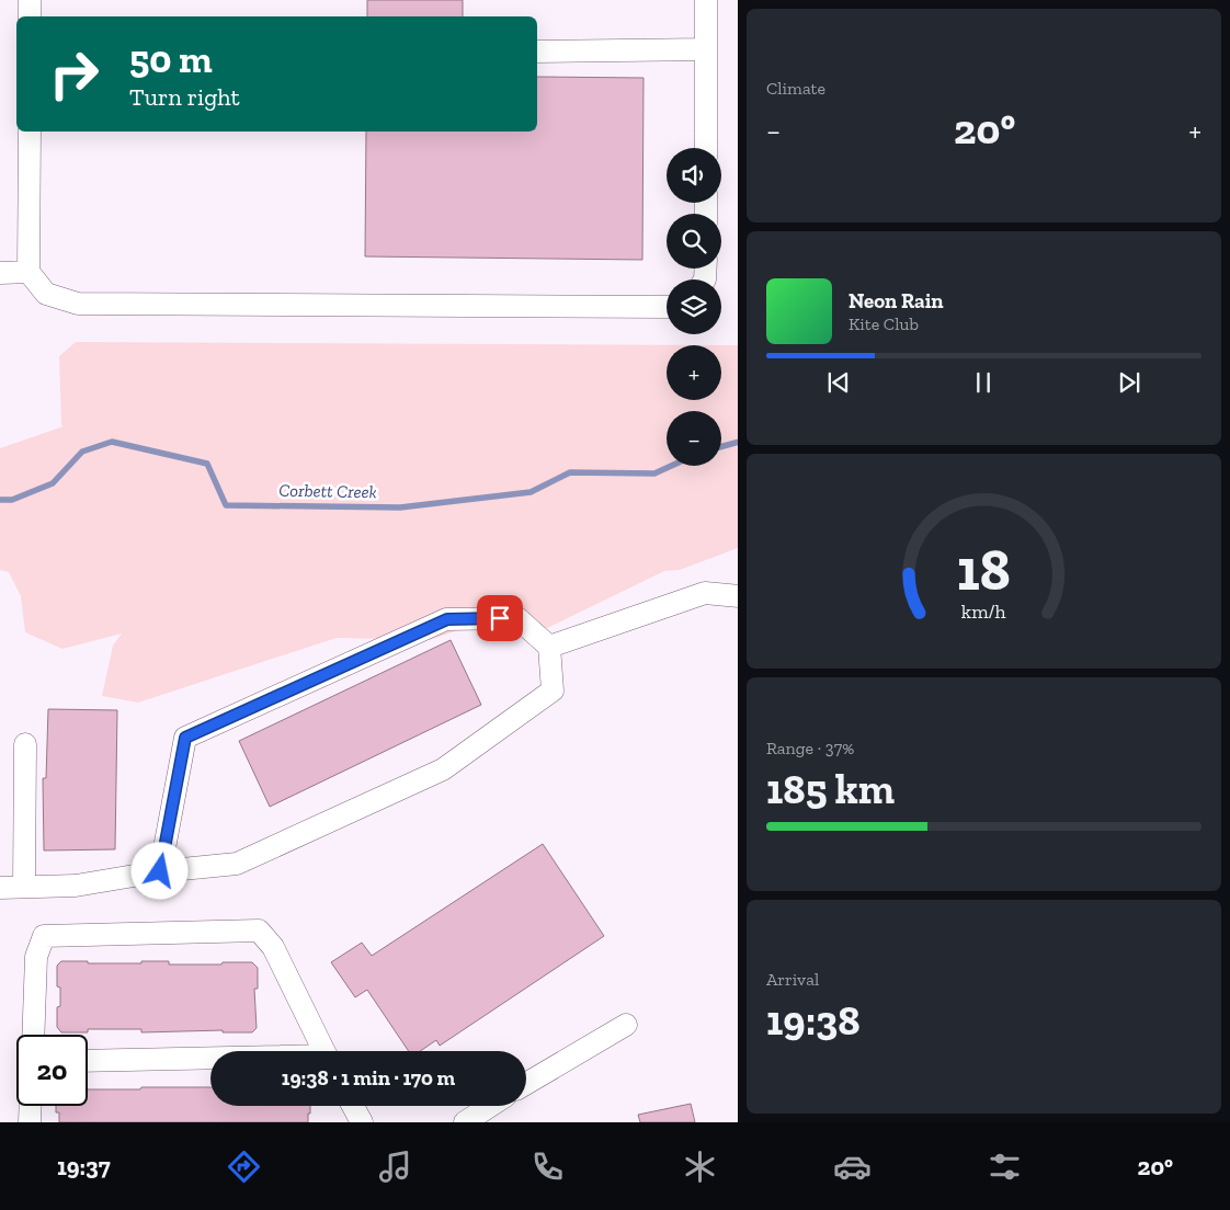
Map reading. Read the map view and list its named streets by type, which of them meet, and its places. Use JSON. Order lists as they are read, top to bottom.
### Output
{
  "water": ["Corbett Creek"],
  "page": {
    "tile": [
      "Climate",
      ["Range · 37%", "185 km"],
      ["Arrival", "19:38"]
    ],
    "turn": ["50 m", "Turn right"],
    "heat": ["−", "20°", "+"],
    "map_buttons": ["+", "−"],
    "song": ["Neon Rain", "Kite Club"],
    "limit": "20",
    "trip": "19:38 · 1 min · 170 m",
    "tabs": ["19:37", "20°"],
    "gauge": ["18", "km/h"]
  }
}
